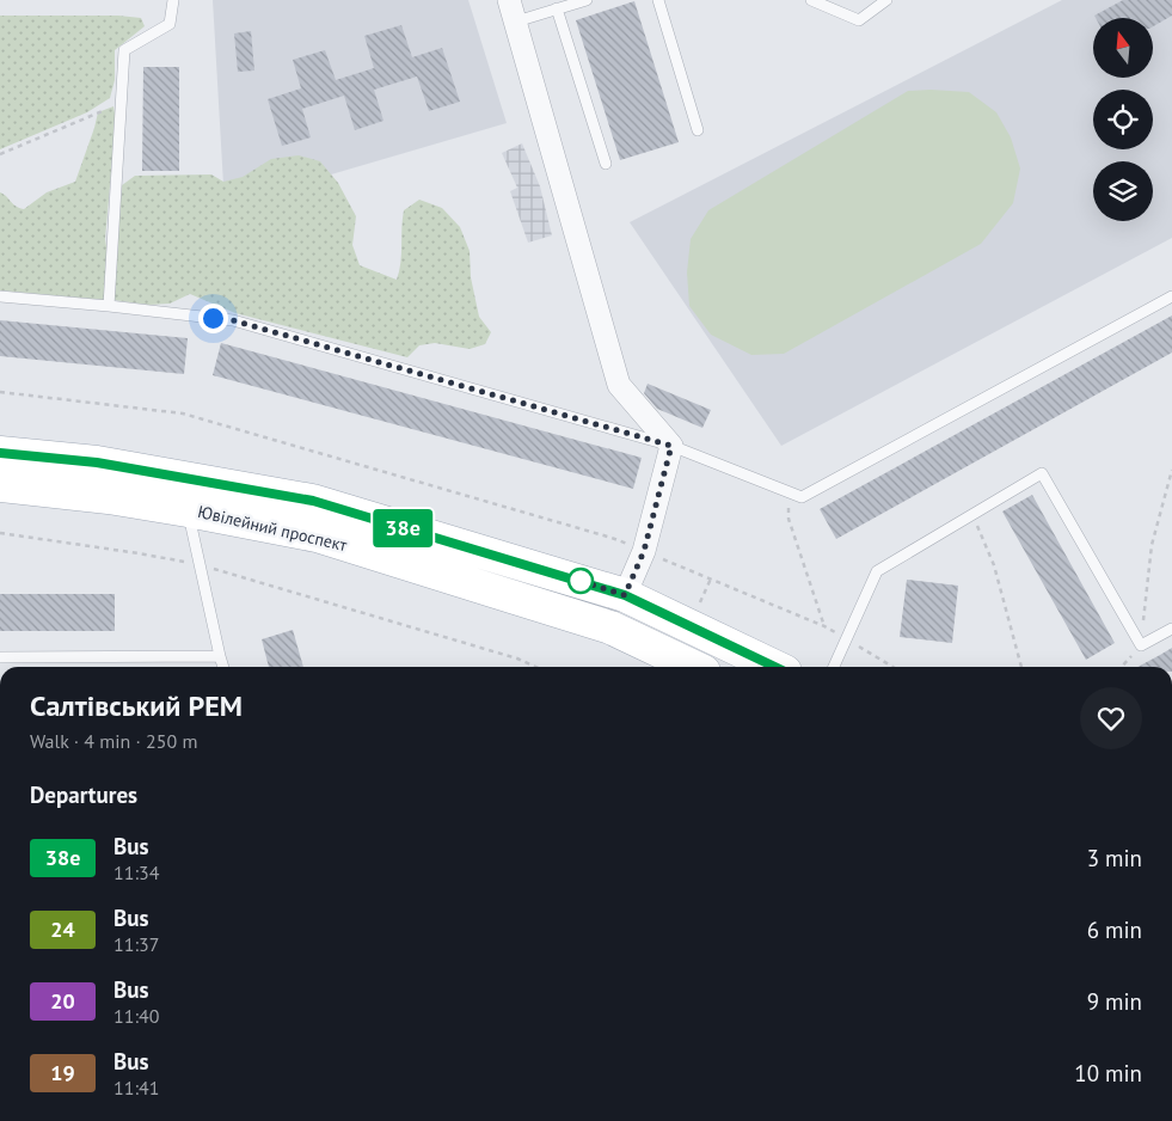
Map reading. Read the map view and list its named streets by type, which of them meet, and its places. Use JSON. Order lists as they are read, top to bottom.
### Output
{
  "streets": {
    "main road": ["Ювілейний проспект"]
  },
  "lines": ["bus line 38е"],
  "north": "top",
  "page": {
    "on_map": "38е",
    "heading": [
      ["Салтівський РЕМ", "Walk · 4 min · 250 m"],
      "Departures"
    ],
    "list": [
      {
        "mark": "38е",
        "name": "Bus",
        "note": "11:34",
        "value": "3 min"
      },
      {
        "mark": "24",
        "name": "Bus",
        "note": "11:37",
        "value": "6 min"
      },
      {
        "mark": "20",
        "name": "Bus",
        "note": "11:40",
        "value": "9 min"
      },
      {
        "mark": "19",
        "name": "Bus",
        "note": "11:41",
        "value": "10 min"
      }
    ]
  }
}
